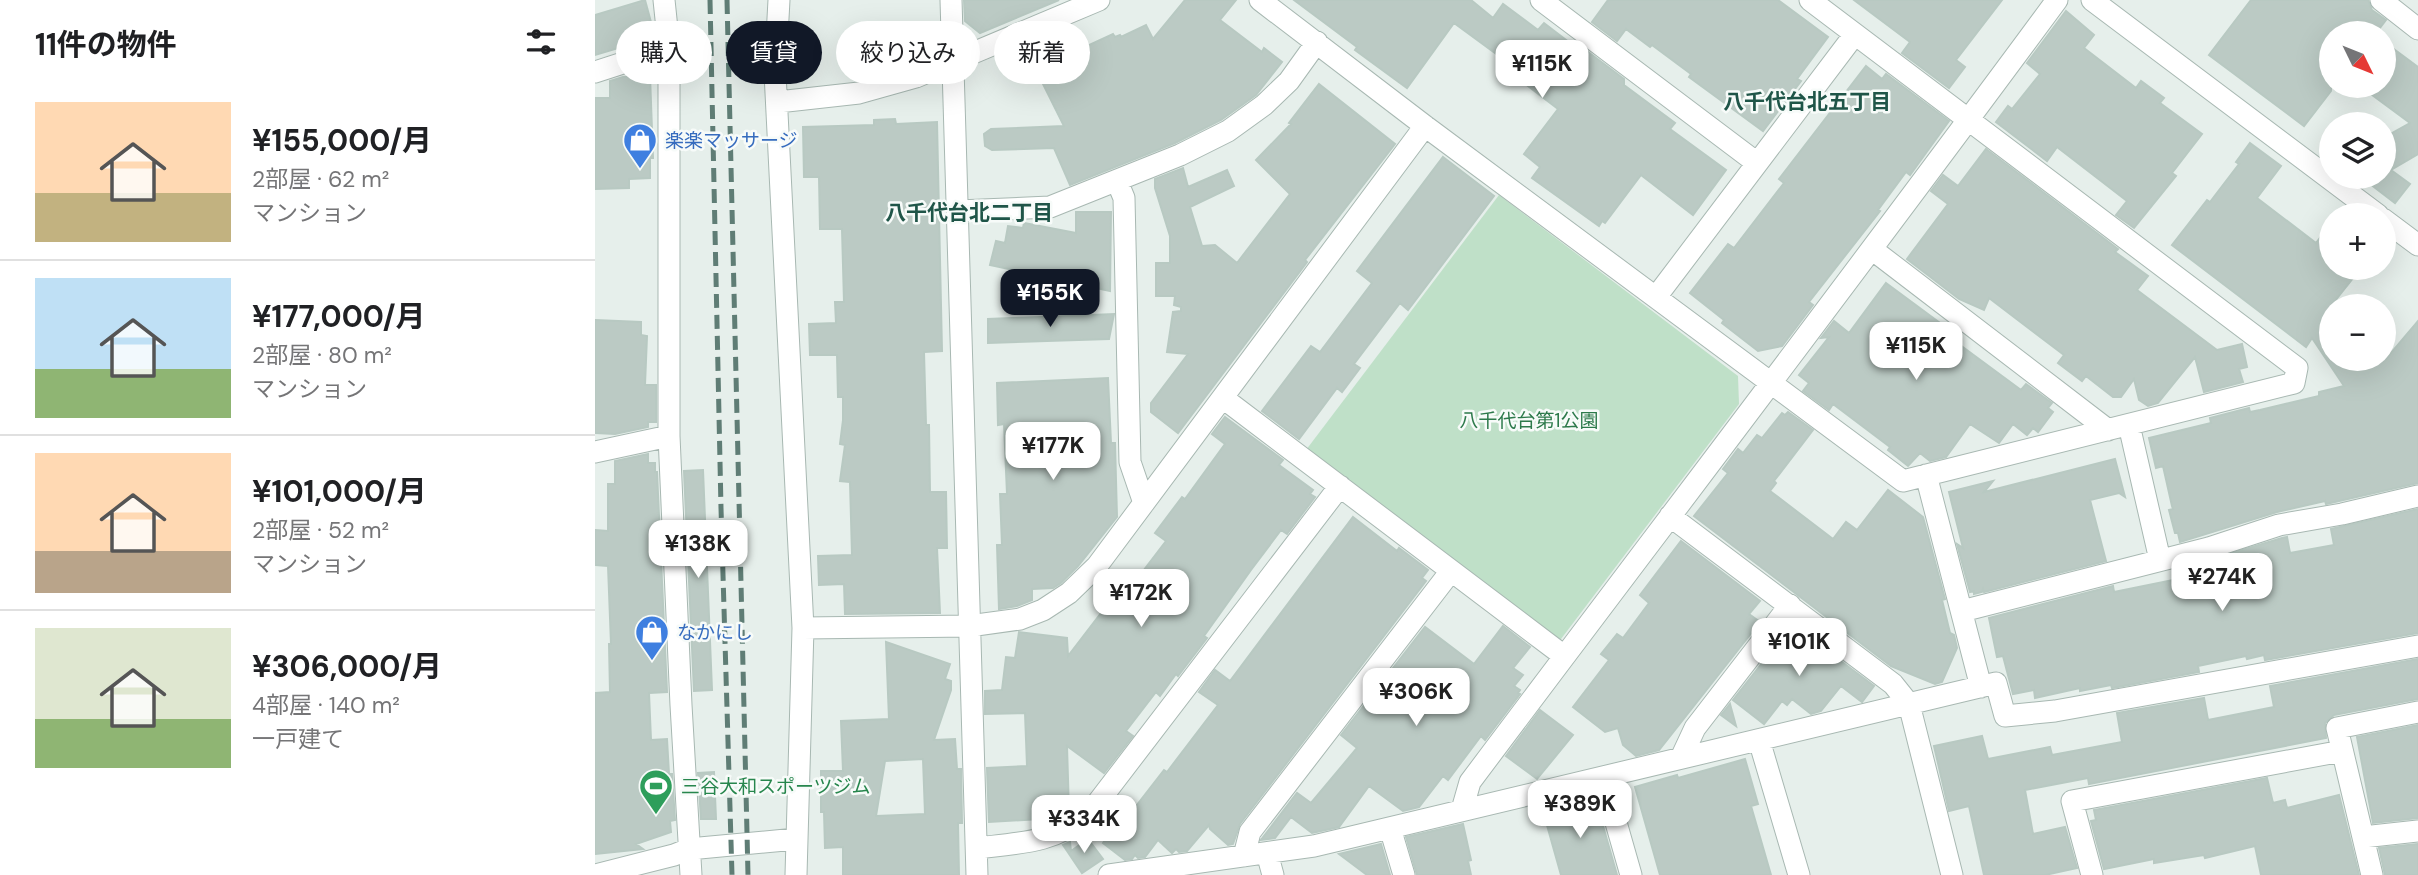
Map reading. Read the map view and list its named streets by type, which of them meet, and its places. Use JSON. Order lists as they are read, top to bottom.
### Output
{
  "districts": ["八千代台北五丁目", "八千代台北二丁目"],
  "parks": ["八千代台第1公園"],
  "places": {
    "shop": ["楽楽マッサージ", "なかにし"],
    "sports": ["三谷大和スポーツジム"]
  },
  "north": "bottom right",
  "page": {
    "heading": "11件の物件",
    "map_buttons": ["+", "−"],
    "chip": [
      "購入",
      "賃貸",
      "絞り込み",
      "新着"
    ],
    "price": [
      "¥115K",
      "¥155K",
      "¥115K",
      "¥177K",
      "¥138K",
      "¥274K",
      "¥172K",
      "¥101K",
      "¥306K",
      "¥389K",
      "¥334K"
    ],
    "list": [
      {
        "name": "¥155,000/月",
        "note": "2部屋 · 62 m² · マンション"
      },
      {
        "name": "¥177,000/月",
        "note": "2部屋 · 80 m² · マンション"
      },
      {
        "name": "¥101,000/月",
        "note": "2部屋 · 52 m² · マンション"
      },
      {
        "name": "¥306,000/月",
        "note": "4部屋 · 140 m² · 一戸建て"
      }
    ]
  }
}
